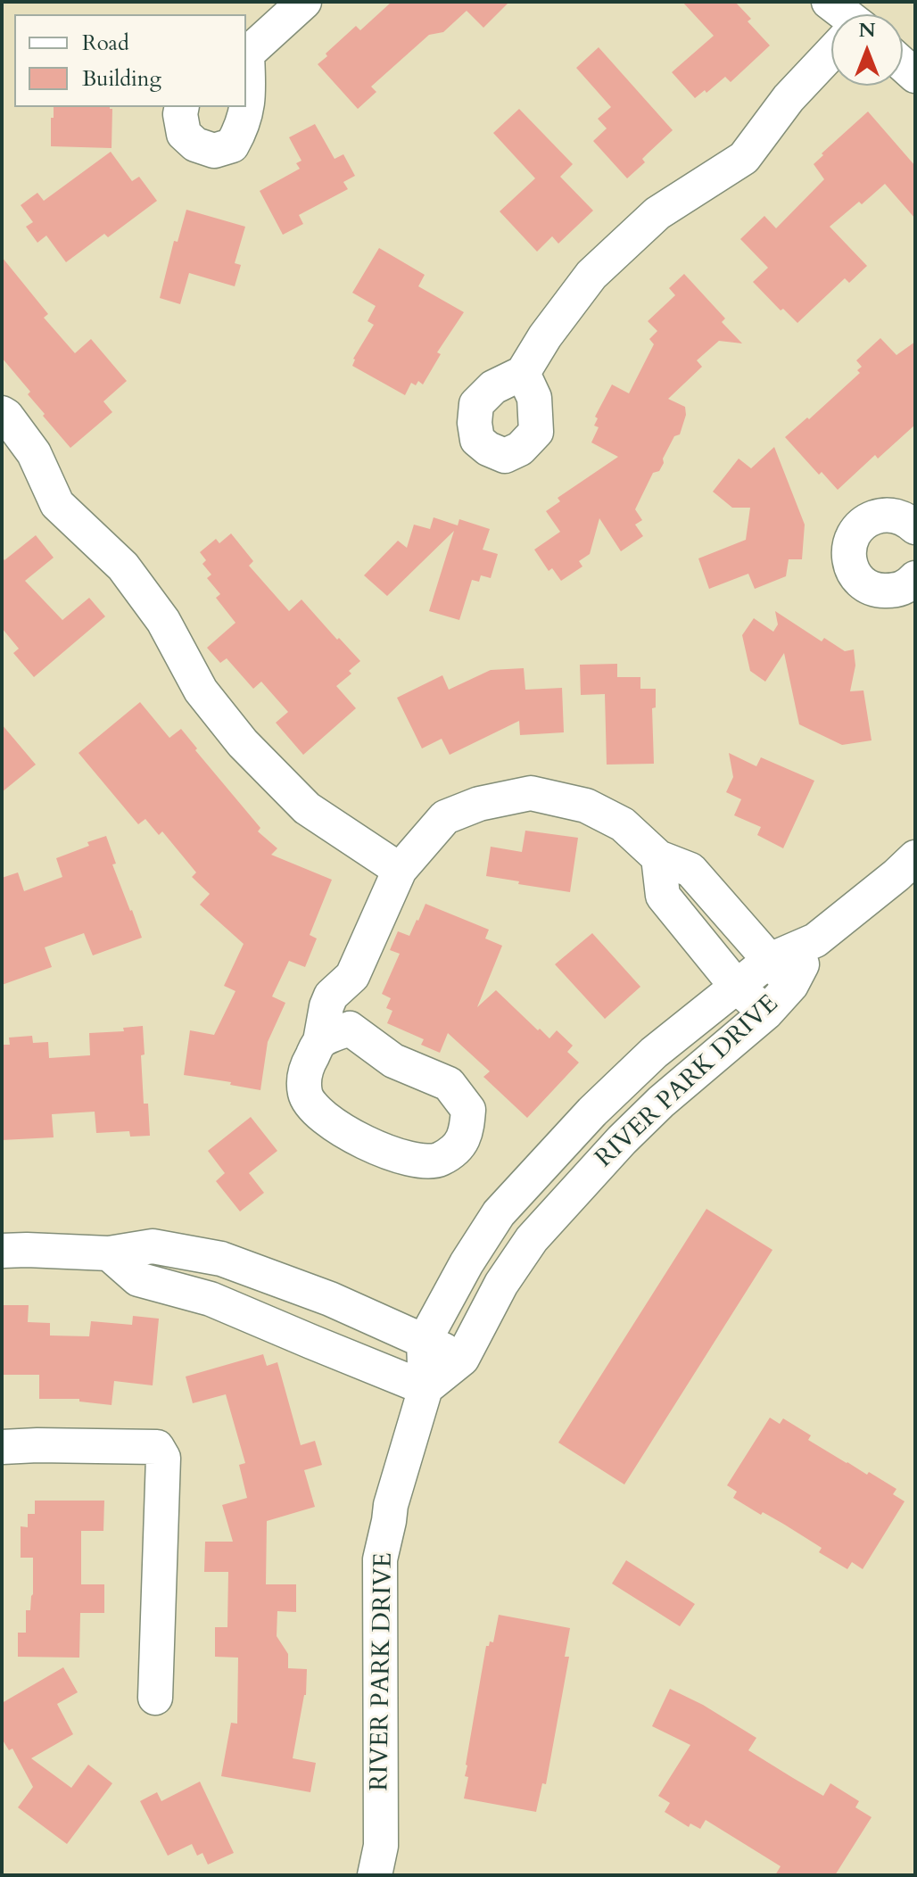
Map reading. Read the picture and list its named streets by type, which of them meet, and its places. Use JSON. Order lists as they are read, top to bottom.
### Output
{
  "streets": {
    "street": ["RIVER PARK DRIVE"]
  },
  "legend": ["Road", "Building"],
  "north": "top"
}
